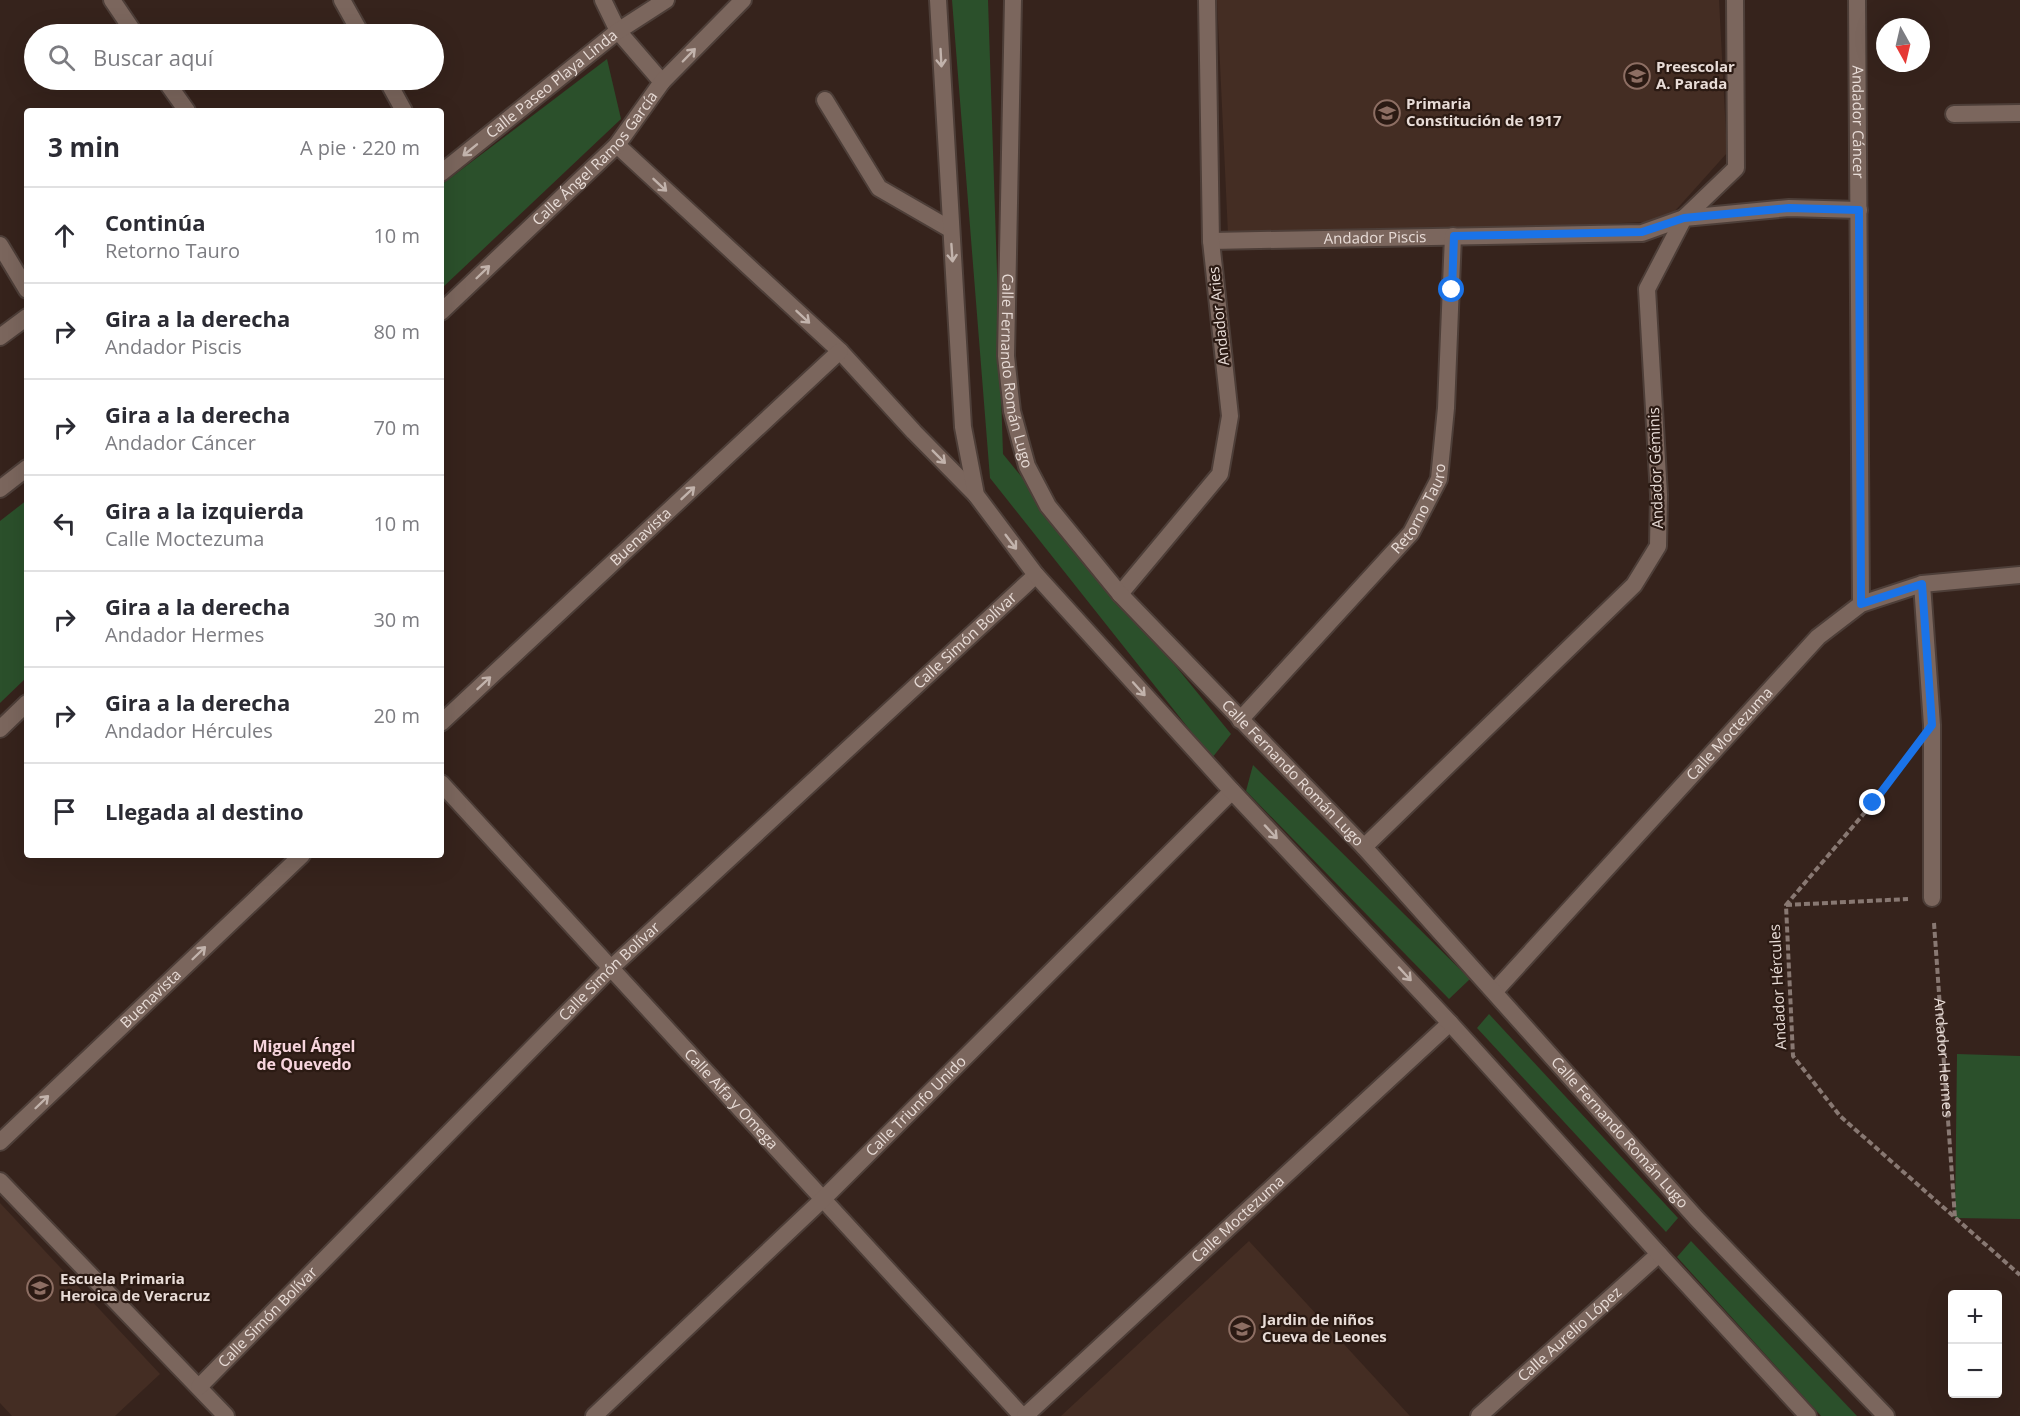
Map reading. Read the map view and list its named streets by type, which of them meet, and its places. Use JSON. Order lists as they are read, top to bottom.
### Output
{
  "streets": {
    "street": [
      "Calle Paseo Playa Linda",
      "Andador Cáncer",
      "Calle Ángel Ramos García",
      "Andador Piscis",
      "Andador Aries",
      "Calle Fernando Román Lugo",
      "Andador Géminis",
      "Retorno Tauro",
      "Buenavista",
      "Calle Simón Bolívar",
      "Calle Moctezuma",
      "Calle Alfa y Omega",
      "Calle Triunfo Unido",
      "Calle Aurelio López"
    ],
    "path": ["Andador Hércules", "Andador Hermes"]
  },
  "crossings": [
    ["Andador Cáncer", "Andador Piscis"],
    ["Andador Cáncer", "Calle Moctezuma"],
    ["Andador Piscis", "Andador Aries"],
    ["Andador Piscis", "Andador Géminis"],
    ["Andador Piscis", "Retorno Tauro"],
    ["Andador Aries", "Calle Fernando Román Lugo"],
    ["Calle Fernando Román Lugo", "Andador Géminis"],
    ["Calle Fernando Román Lugo", "Retorno Tauro"],
    ["Calle Fernando Román Lugo", "Calle Moctezuma"],
    ["Calle Simón Bolívar", "Calle Alfa y Omega"],
    ["Calle Moctezuma", "Calle Alfa y Omega"],
    ["Andador Hércules", "Andador Hermes"],
    ["Calle Alfa y Omega", "Calle Triunfo Unido"]
  ],
  "one_way": ["Calle Paseo Playa Linda", "Calle Ángel Ramos García", "Buenavista"],
  "districts": ["Miguel Ángel de Quevedo"],
  "places": {
    "school or university": [
      "Preescolar A. Parada",
      "Primaria Constitución de 1917",
      "Escuela Primaria Heroica de Veracruz",
      "Jardin de niños Cueva de Leones"
    ]
  },
  "north": "bottom",
  "page": {
    "search": "Buscar aquí",
    "heading": ["3 min", "A pie · 220 m"],
    "list": [
      ["Continúa", "Retorno Tauro", "10 m"],
      ["Gira a la derecha", "Andador Piscis", "80 m"],
      ["Gira a la derecha", "Andador Cáncer", "70 m"],
      ["Gira a la izquierda", "Calle Moctezuma", "10 m"],
      ["Gira a la derecha", "Andador Hermes", "30 m"],
      ["Gira a la derecha", "Andador Hércules", "20 m"],
      "Llegada al destino"
    ],
    "map_buttons": ["+", "−"]
  }
}
